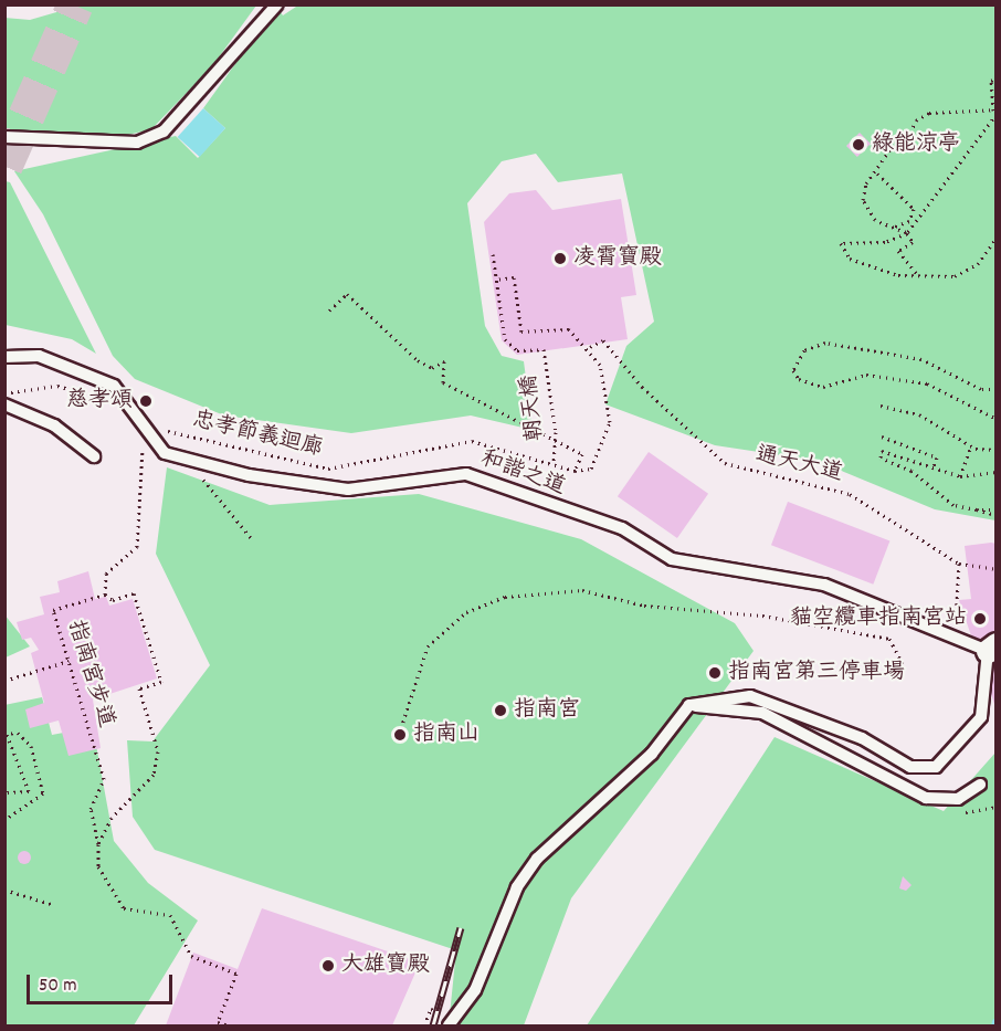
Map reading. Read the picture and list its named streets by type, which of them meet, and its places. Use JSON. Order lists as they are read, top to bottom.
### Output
{
  "streets": {
    "lane": ["和諧之道"],
    "path": [
      "朝天橋",
      "忠孝節義迴廊",
      "通天大道",
      "指南宮步道"
    ]
  },
  "crossings": [
    ["朝天橋", "忠孝節義迴廊"],
    ["忠孝節義迴廊", "和諧之道"]
  ],
  "places": [
    "綠能涼亭",
    "凌霄寶殿",
    "慈孝頌",
    "貓空纜車指南宮站",
    "指南宮第三停車場",
    "指南宮",
    "指南山",
    "大雄寶殿"
  ],
  "scale_bar": "50 m"
}
